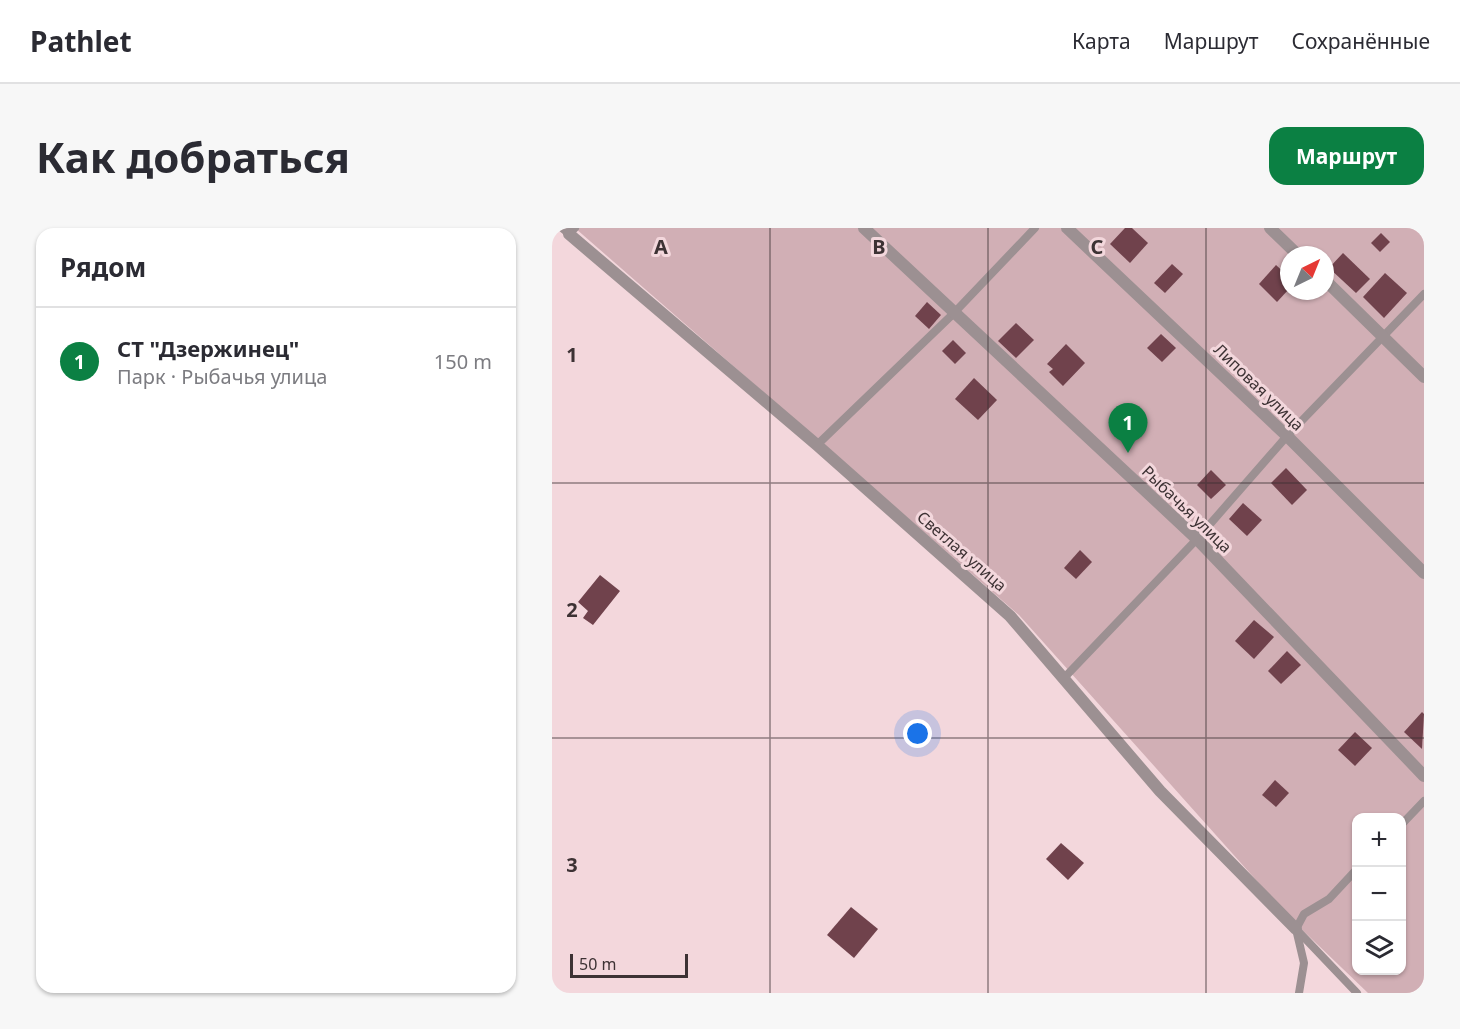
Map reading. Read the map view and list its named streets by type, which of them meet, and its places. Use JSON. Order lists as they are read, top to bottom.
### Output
{
  "streets": {
    "street": ["Липовая улица", "Рыбачья улица", "Светлая улица"]
  },
  "scale_bar": "50 m",
  "north": "top right",
  "page": {
    "header": "Pathlet",
    "nav": ["Карта", "Маршрут", "Сохранённые"],
    "buttons": "Маршрут",
    "title": "Как добраться",
    "heading": "Рядом",
    "list": [
      {
        "mark": "1",
        "name": "СТ \"Дзержинец\"",
        "note": "Парк · Рыбачья улица",
        "value": "150 m"
      }
    ],
    "pins": "1",
    "map_buttons": ["+", "−"],
    "scale": "50 m"
  },
  "grid": {
    "columns": ["A", "B", "C"],
    "rows": ["1", "2", "3"]
  }
}
